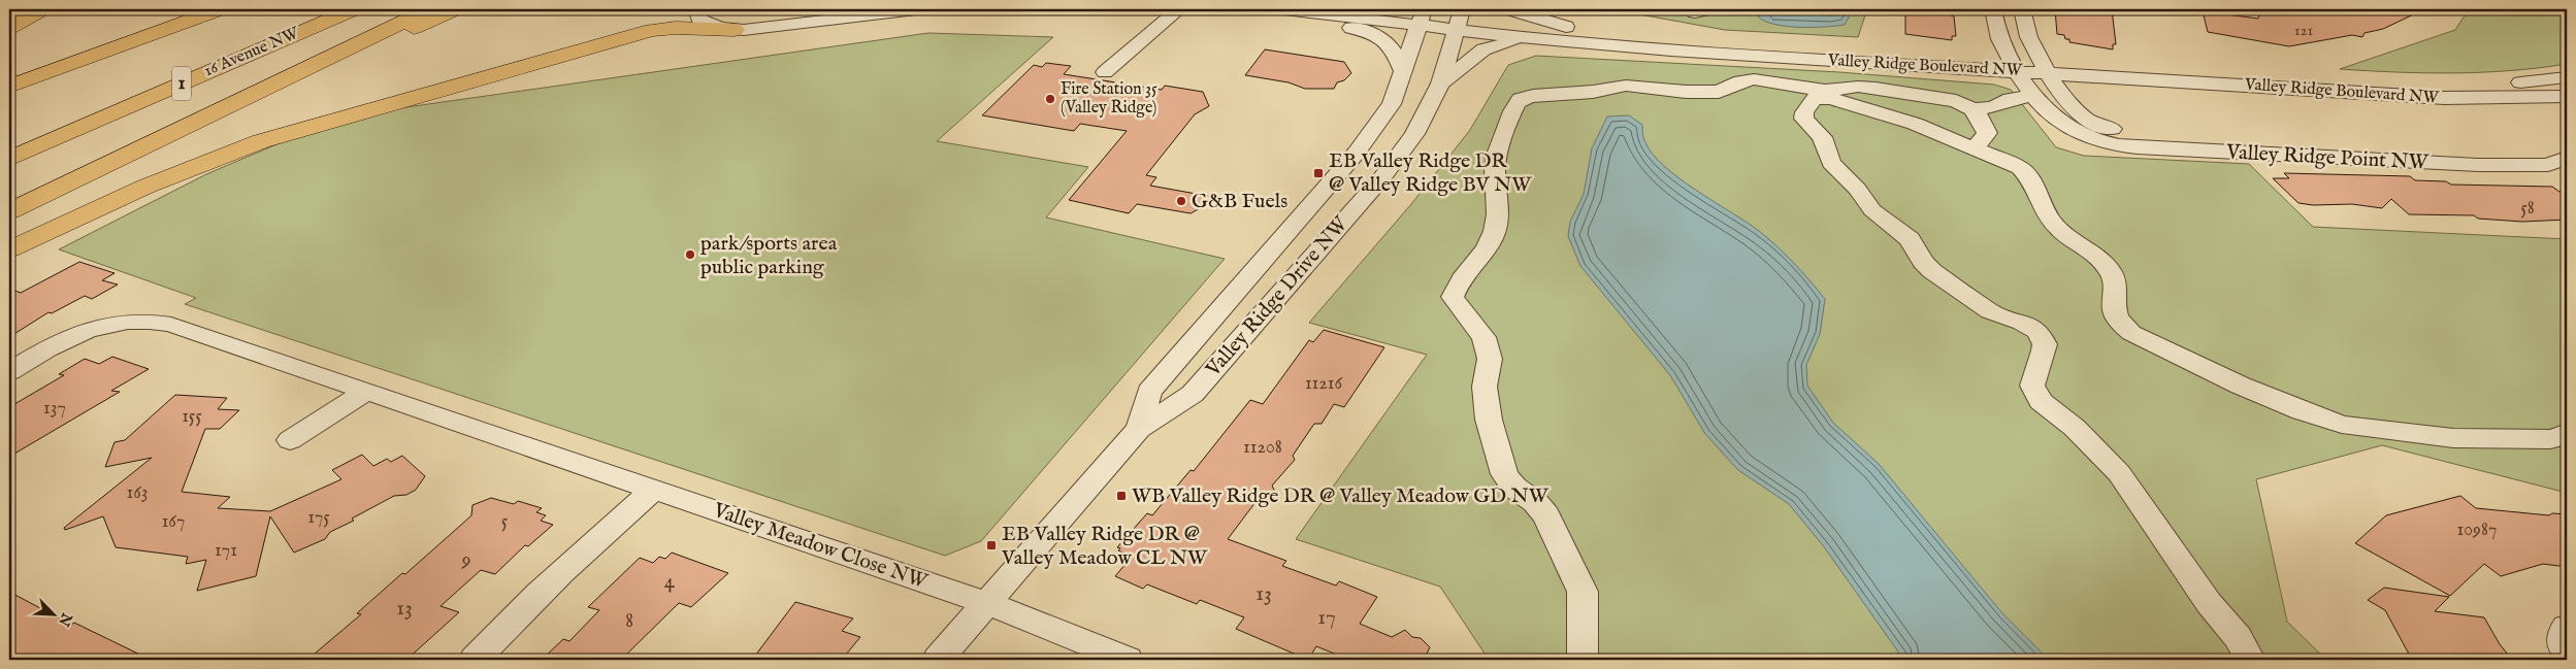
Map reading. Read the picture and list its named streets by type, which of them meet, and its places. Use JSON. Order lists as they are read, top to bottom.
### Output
{
  "streets": {
    "highway": ["16 Avenue NW", "1"],
    "street": [
      "Valley Ridge Boulevard NW",
      "Valley Ridge Point NW",
      "Valley Ridge Drive NW",
      "Valley Meadow Close NW"
    ]
  },
  "crossings": [
    ["Valley Ridge Boulevard NW", "Valley Ridge Point NW"],
    ["Valley Ridge Boulevard NW", "Valley Ridge Drive NW"],
    ["Valley Ridge Drive NW", "Valley Meadow Close NW"]
  ],
  "places": {
    "other": ["Fire Station 35 (Valley Ridge)", "G&B Fuels", "park/sports area public parking"],
    "transit": ["EB Valley Ridge DR @ Valley Ridge BV NW", "WB Valley Ridge DR @ Valley Meadow GD NW", "EB Valley Ridge DR @ Valley Meadow CL NW"]
  },
  "house_numbers": [
    "121",
    "58",
    "11216",
    "137",
    "155",
    "11208",
    "163",
    "175",
    "167",
    "5",
    "10987",
    "171",
    "9",
    "4",
    "13",
    "13",
    "17",
    "8"
  ],
  "north": "bottom right"
}
